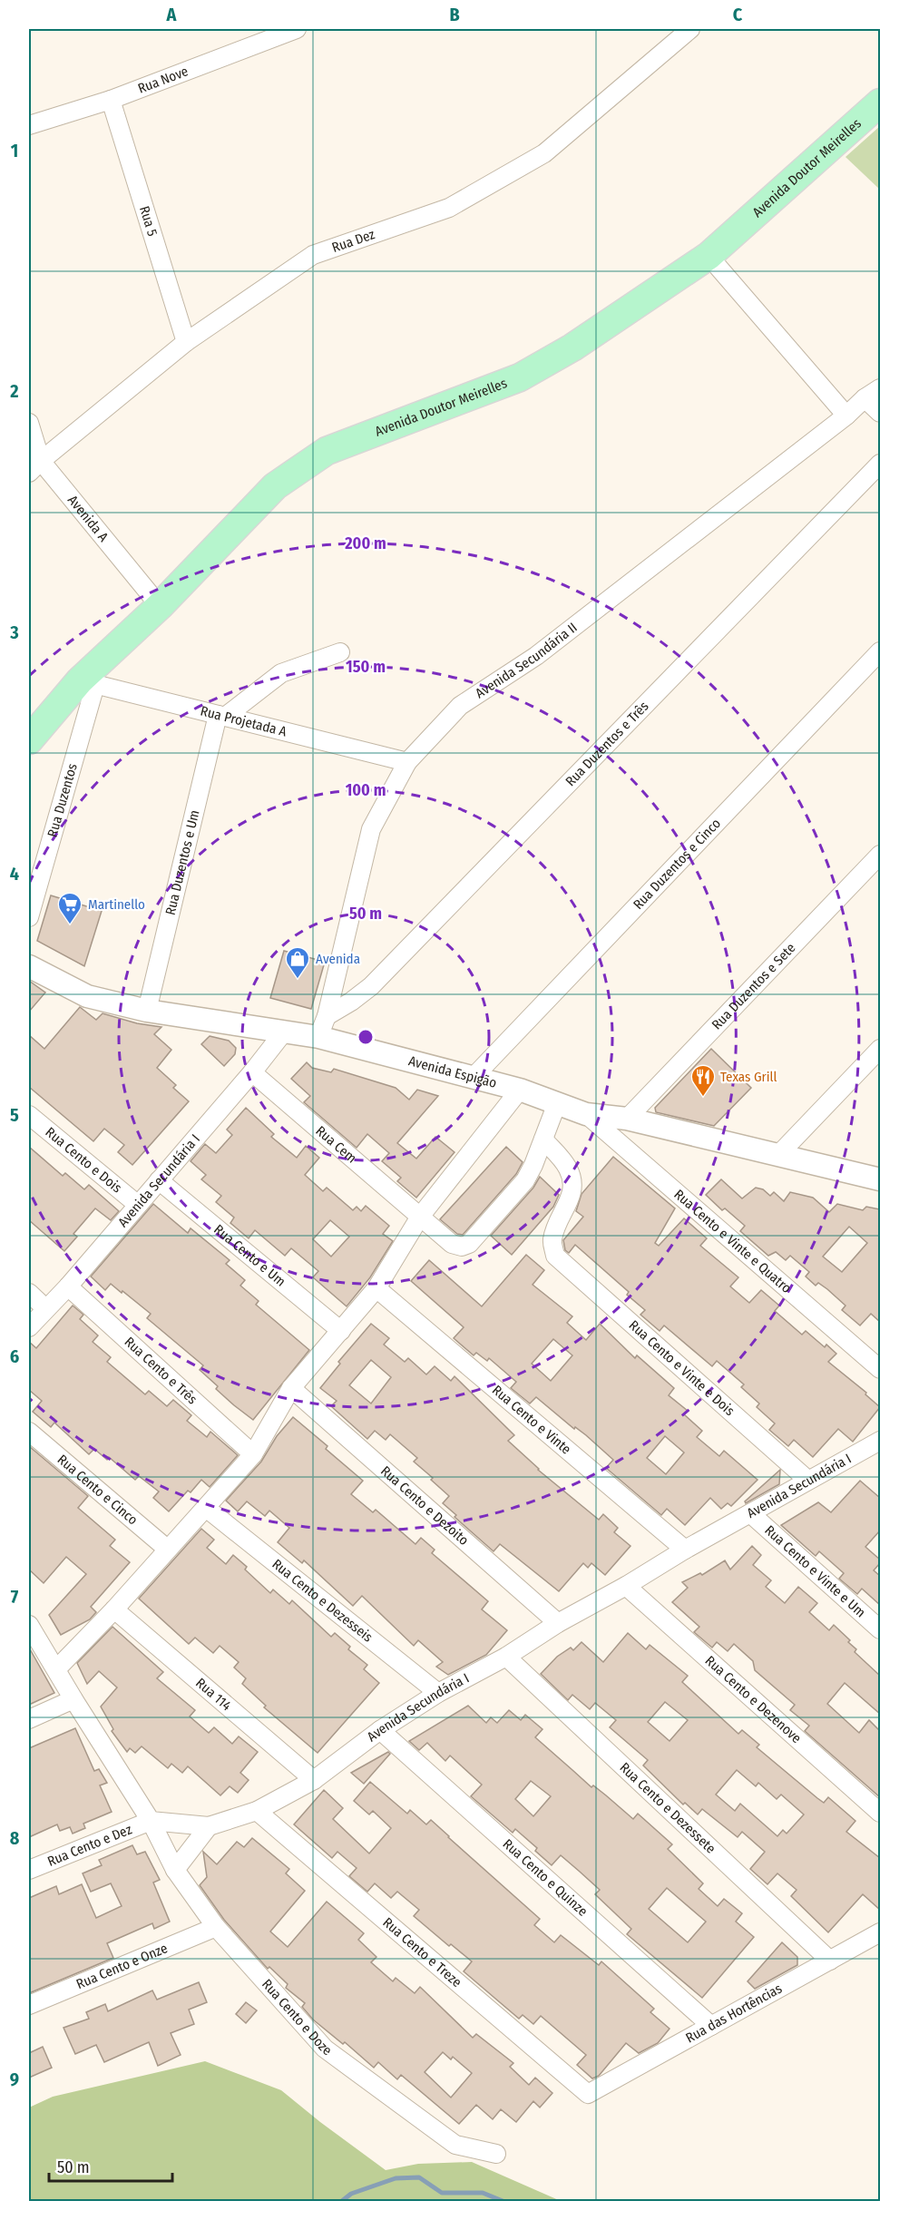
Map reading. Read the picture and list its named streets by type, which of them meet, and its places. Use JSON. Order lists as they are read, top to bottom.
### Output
{
  "streets": {
    "main road": ["Avenida Doutor Meirelles"],
    "street": [
      "Rua Nove",
      "Rua 5",
      "Rua Dez",
      "Avenida A",
      "Avenida Secundária II",
      "Rua Projetada A",
      "Rua Duzentos e Três",
      "Rua Duzentos",
      "Rua Duzentos e Um",
      "Rua Duzentos e Cinco",
      "Rua Duzentos e Sete",
      "Avenida Espigão",
      "Rua Cem",
      "Rua Cento e Dois",
      "Avenida Secundária I",
      "Rua Cento e Vinte e Quatro",
      "Rua Cento e Um",
      "Rua Cento e Vinte e Dois",
      "Rua Cento e Três",
      "Rua Cento e Vinte",
      "Rua Cento e Cinco",
      "Rua Cento e Dezoito",
      "Rua Cento e Vinte e Um",
      "Rua Cento e Dezesseis",
      "Rua 114",
      "Rua Cento e Dezenove",
      "Rua Cento e Dezessete",
      "Rua Cento e Dez",
      "Rua Cento e Quinze",
      "Rua Cento e Treze",
      "Rua Cento e Onze",
      "Rua das Hortências",
      "Rua Cento e Doze"
    ]
  },
  "crossings": [
    ["Rua Nove", "Rua 5"],
    ["Avenida Doutor Meirelles", "Avenida A"],
    ["Avenida Doutor Meirelles", "Rua Projetada A"],
    ["Avenida Doutor Meirelles", "Rua Duzentos"],
    ["Rua 5", "Rua Dez"],
    ["Rua Dez", "Avenida A"],
    ["Avenida Secundária II", "Rua Projetada A"],
    ["Avenida Secundária II", "Rua Duzentos e Três"],
    ["Avenida Secundária II", "Avenida Espigão"],
    ["Rua Projetada A", "Rua Duzentos"],
    ["Rua Projetada A", "Rua Duzentos e Um"],
    ["Rua Duzentos e Um", "Avenida Espigão"],
    ["Rua Duzentos e Cinco", "Avenida Espigão"],
    ["Rua Duzentos e Sete", "Avenida Espigão"],
    ["Avenida Espigão", "Rua Cem"],
    ["Avenida Espigão", "Avenida Secundária I"],
    ["Avenida Espigão", "Rua Cento e Vinte e Quatro"],
    ["Rua Cem", "Avenida Secundária I"],
    ["Rua Cem", "Rua Cento e Vinte e Dois"],
    ["Rua Cento e Dois", "Avenida Secundária I"],
    ["Avenida Secundária I", "Rua Cento e Um"],
    ["Avenida Secundária I", "Rua Cento e Vinte e Dois"],
    ["Avenida Secundária I", "Rua Cento e Três"],
    ["Avenida Secundária I", "Rua Cento e Vinte"],
    ["Avenida Secundária I", "Rua Cento e Dezoito"],
    ["Avenida Secundária I", "Rua Cento e Vinte e Um"],
    ["Avenida Secundária I", "Rua Cento e Dezesseis"],
    ["Avenida Secundária I", "Rua 114"],
    ["Avenida Secundária I", "Rua Cento e Dezenove"],
    ["Avenida Secundária I", "Rua Cento e Dezessete"],
    ["Avenida Secundária I", "Rua Cento e Dez"],
    ["Avenida Secundária I", "Rua Cento e Quinze"],
    ["Avenida Secundária I", "Rua Cento e Treze"],
    ["Avenida Secundária I", "Rua Cento e Doze"],
    ["Rua Cento e Dezessete", "Rua das Hortências"],
    ["Rua Cento e Dez", "Rua Cento e Doze"],
    ["Rua Cento e Quinze", "Rua das Hortências"],
    ["Rua Cento e Treze", "Rua das Hortências"],
    ["Rua Cento e Onze", "Rua Cento e Doze"]
  ],
  "places": {
    "supermarket": ["Martinello"],
    "shop": ["Avenida"],
    "restaurant": ["Texas Grill"]
  },
  "scale_bar": "50 m",
  "grid": {
    "columns": ["A", "B", "C"],
    "rows": [
      "1",
      "2",
      "3",
      "4",
      "5",
      "6",
      "7",
      "8",
      "9"
    ]
  },
  "rings": [
    "200 m",
    "150 m",
    "100 m",
    "50 m"
  ]
}
